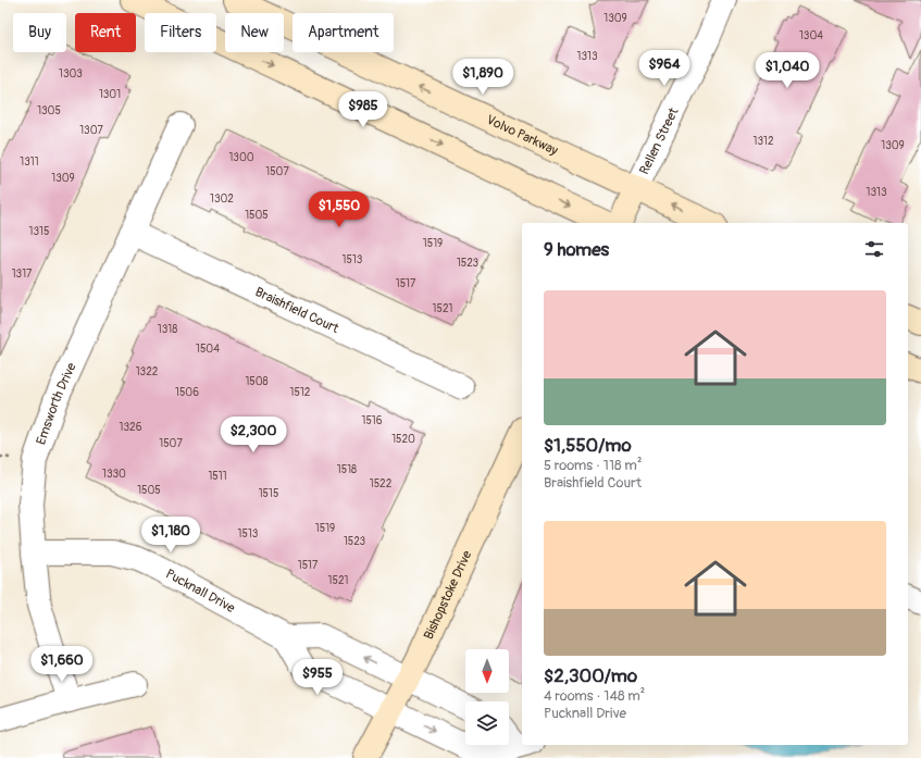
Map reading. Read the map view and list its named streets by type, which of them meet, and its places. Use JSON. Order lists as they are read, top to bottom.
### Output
{
  "streets": {
    "main road": ["Volvo Parkway", "Bishopstoke Drive"],
    "street": [
      "Rellen Street",
      "Braishfield Court",
      "Emsworth Drive",
      "Pucknall Drive"
    ]
  },
  "crossings": [
    ["Volvo Parkway", "Rellen Street"],
    ["Braishfield Court", "Emsworth Drive"],
    ["Emsworth Drive", "Pucknall Drive"]
  ],
  "house_numbers": [
    "1309",
    "1304",
    "1313",
    "1303",
    "1301",
    "1305",
    "1307",
    "1312",
    "1309",
    "1300",
    "1311",
    "1507",
    "1309",
    "1313",
    "1302",
    "1505",
    "1315",
    "1519",
    "1513",
    "1523",
    "1317",
    "1517",
    "1521",
    "1318",
    "1504",
    "1322",
    "1508",
    "1506",
    "1512",
    "1516",
    "1326",
    "1520",
    "1507",
    "1518",
    "1330",
    "1511",
    "1522",
    "1505",
    "1515",
    "1519",
    "1513",
    "1523",
    "1517",
    "1521"
  ],
  "north": "bottom",
  "page": {
    "chip": [
      "Buy",
      "Rent",
      "Filters",
      "New",
      "Apartment"
    ],
    "price": [
      "$964",
      "$1,040",
      "$1,890",
      "$985",
      "$1,550",
      "$2,300",
      "$1,180",
      "$1,660",
      "$955"
    ],
    "heading": "9 homes",
    "list": [
      {
        "name": "$1,550/mo",
        "note": "5 rooms · 118 m² · Braishfield Court"
      },
      {
        "name": "$2,300/mo",
        "note": "4 rooms · 148 m² · Pucknall Drive"
      }
    ]
  }
}
